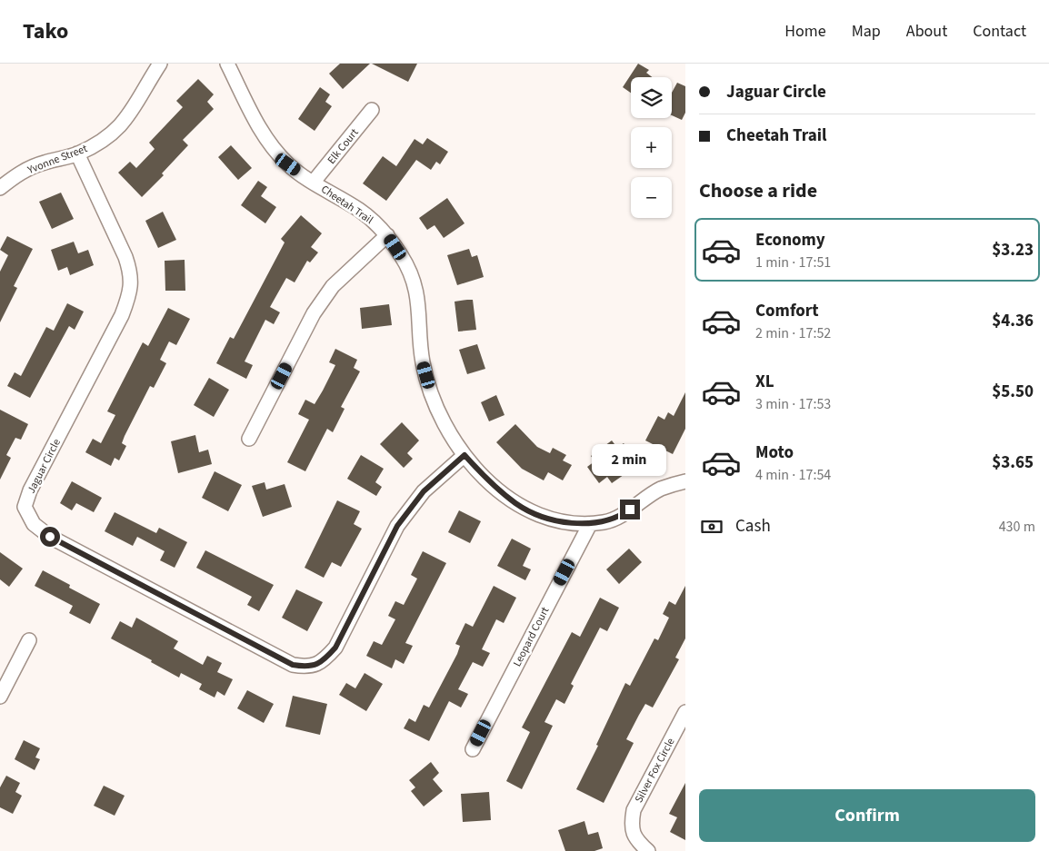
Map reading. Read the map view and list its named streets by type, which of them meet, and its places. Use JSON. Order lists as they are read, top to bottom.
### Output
{
  "streets": {
    "street": [
      "Elk Court",
      "Yvonne Street",
      "Cheetah Trail",
      "Jaguar Circle",
      "Leopard Court",
      "Silver Fox Circle"
    ]
  },
  "crossings": [
    ["Elk Court", "Cheetah Trail"],
    ["Yvonne Street", "Jaguar Circle"],
    ["Cheetah Trail", "Jaguar Circle"],
    ["Cheetah Trail", "Leopard Court"]
  ],
  "page": {
    "header": "Tako",
    "nav": [
      "Home",
      "Map",
      "About",
      "Contact"
    ],
    "banner": ["Jaguar Circle", "Cheetah Trail"],
    "map_buttons": ["+", "−"],
    "heading": "Choose a ride",
    "list": [
      {
        "name": "Economy",
        "note": "1 min · 17:51",
        "value": "$3.23"
      },
      {
        "name": "Comfort",
        "note": "2 min · 17:52",
        "value": "$4.36"
      },
      {
        "name": "XL",
        "note": "3 min · 17:53",
        "value": "$5.50"
      },
      {
        "name": "Moto",
        "note": "4 min · 17:54",
        "value": "$3.65"
      }
    ],
    "bubble": "2 min",
    "pay": ["Cash", "430 m"],
    "buttons": "Confirm"
  }
}
